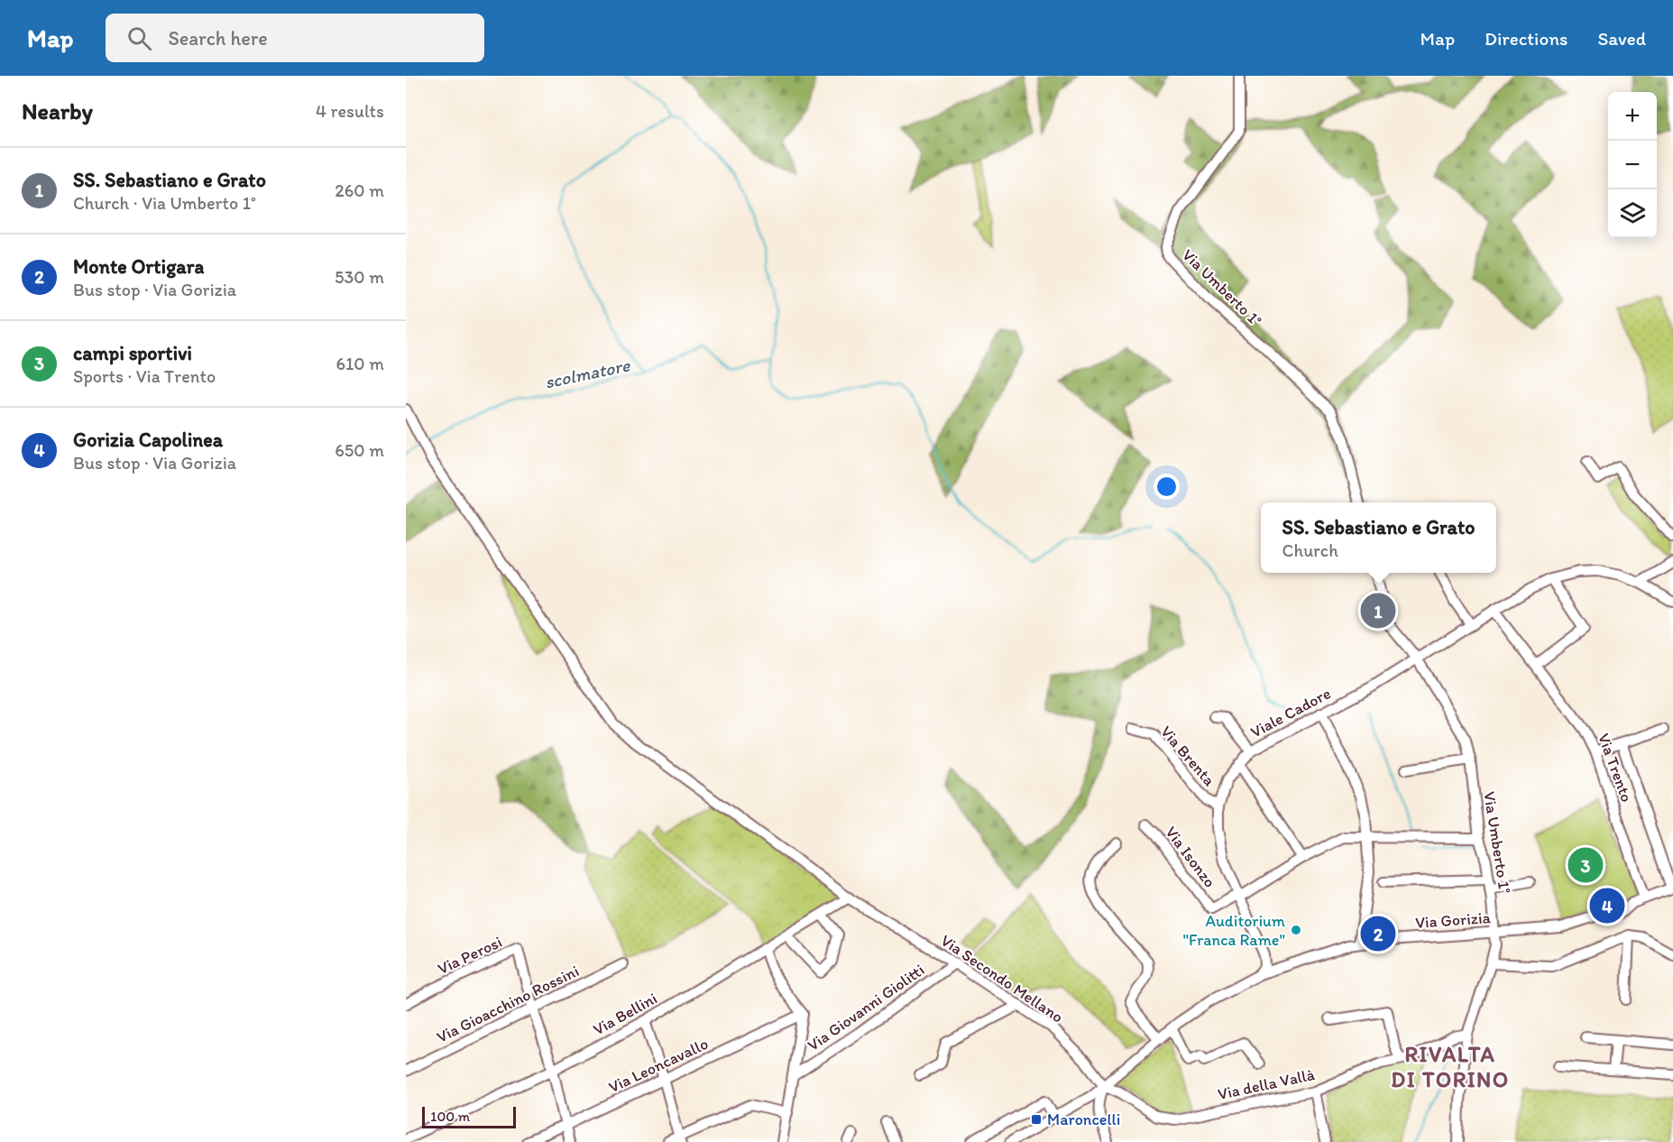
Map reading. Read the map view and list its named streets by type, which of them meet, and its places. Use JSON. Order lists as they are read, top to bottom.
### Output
{
  "streets": {
    "street": [
      "Via Umberto 1°",
      "Viale Cadore",
      "Via Brenta",
      "Via Trento",
      "Via Isonzo",
      "Via Gorizia",
      "Via Perosi",
      "Via Secondo Mellano",
      "Via Gioacchino Rossini",
      "Via Giovanni Giolitti",
      "Via Bellini",
      "Via Leoncavallo",
      "Via della Vallà"
    ]
  },
  "crossings": [
    ["Via Umberto 1°", "Viale Cadore"],
    ["Via Umberto 1°", "Via Gorizia"],
    ["Via Umberto 1°", "Via della Vallà"],
    ["Viale Cadore", "Via Brenta"],
    ["Viale Cadore", "Via Trento"],
    ["Viale Cadore", "Via Isonzo"],
    ["Viale Cadore", "Via Gorizia"],
    ["Via Trento", "Via Gorizia"],
    ["Via Gorizia", "Via Secondo Mellano"],
    ["Via Gorizia", "Via della Vallà"],
    ["Via Perosi", "Via Gioacchino Rossini"],
    ["Via Secondo Mellano", "Via Giovanni Giolitti"],
    ["Via Secondo Mellano", "Via Bellini"],
    ["Via Secondo Mellano", "Via della Vallà"]
  ],
  "districts": ["RIVALTA DI TORINO"],
  "water": ["scolmatore"],
  "places": {
    "other": ["Auditorium \"Franca Rame\""],
    "transit": ["Maroncelli"]
  },
  "scale_bar": "100 m",
  "page": {
    "header": "Map",
    "search": "Search here",
    "nav": ["Map", "Directions", "Saved"],
    "heading": ["Nearby", "4 results"],
    "map_buttons": ["+", "−"],
    "list": [
      {
        "mark": "1",
        "name": "SS. Sebastiano e Grato",
        "note": "Church · Via Umberto 1°",
        "value": "260 m"
      },
      {
        "mark": "2",
        "name": "Monte Ortigara",
        "note": "Bus stop · Via Gorizia",
        "value": "530 m"
      },
      {
        "mark": "3",
        "name": "campi sportivi",
        "note": "Sports · Via Trento",
        "value": "610 m"
      },
      {
        "mark": "4",
        "name": "Gorizia Capolinea",
        "note": "Bus stop · Via Gorizia",
        "value": "650 m"
      }
    ],
    "popup": ["SS. Sebastiano e Grato", "Church"],
    "pins": [
      "1",
      "3",
      "4",
      "2"
    ],
    "scale": "100 m"
  }
}
